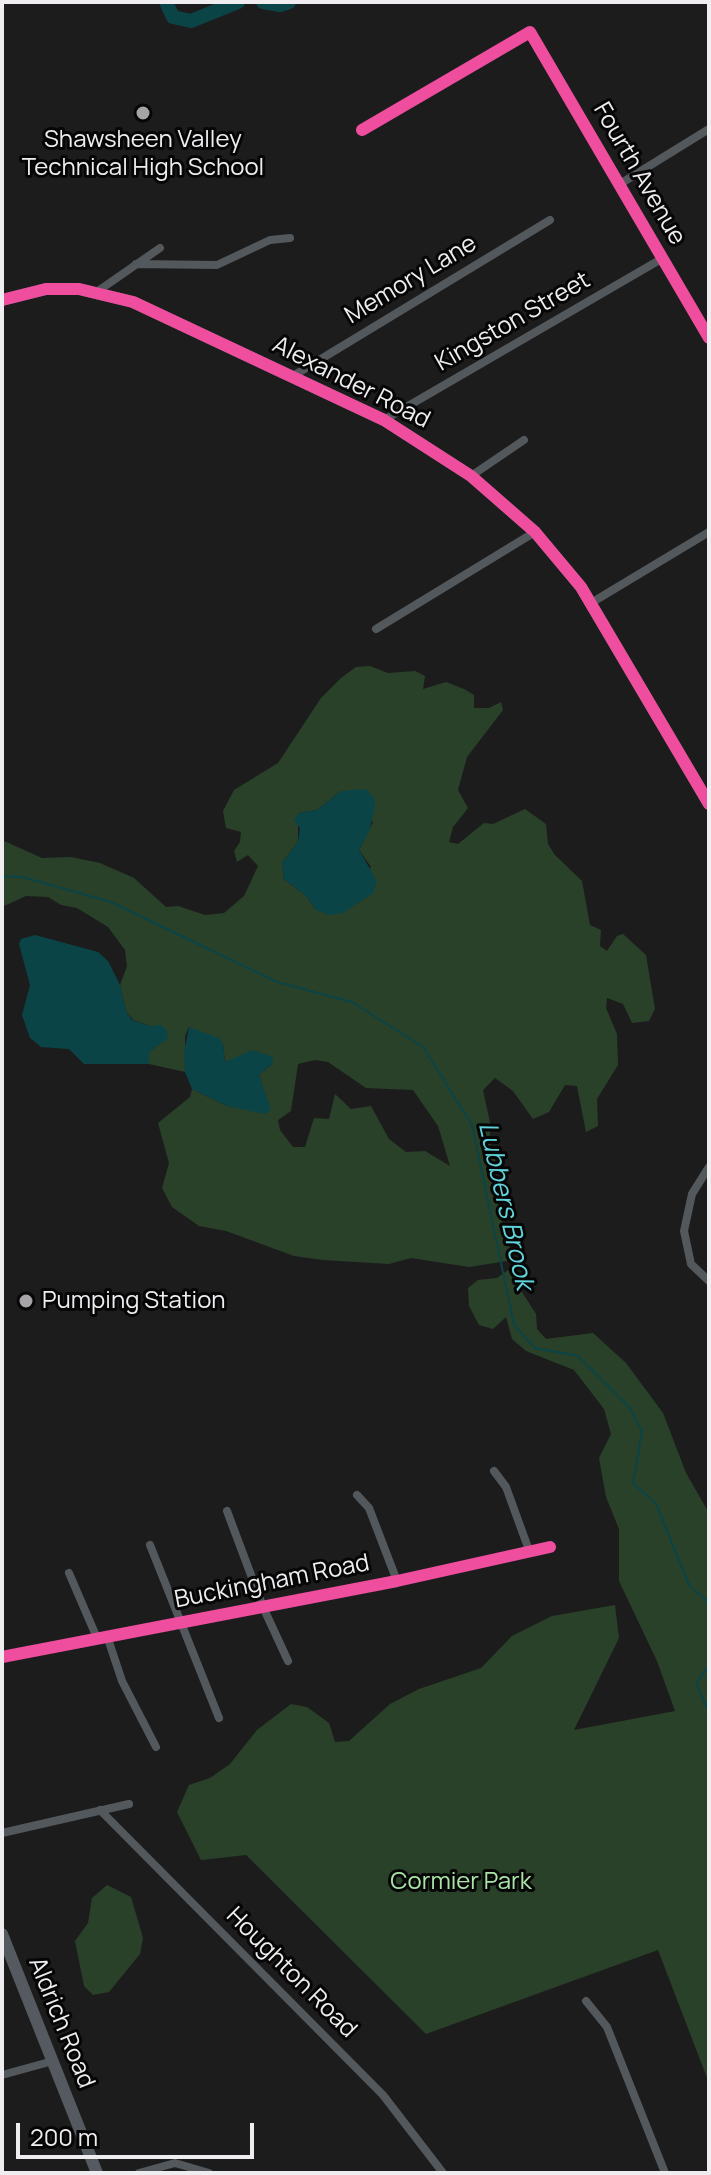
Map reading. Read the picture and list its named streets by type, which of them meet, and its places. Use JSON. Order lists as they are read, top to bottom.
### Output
{
  "streets": {
    "street": [
      "Fourth Avenue",
      "Memory Lane",
      "Kingston Street",
      "Alexander Road",
      "Buckingham Road",
      "Houghton Road",
      "Aldrich Road"
    ]
  },
  "crossings": [
    ["Fourth Avenue", "Kingston Street"],
    ["Memory Lane", "Alexander Road"],
    ["Kingston Street", "Alexander Road"]
  ],
  "water": ["Lubbers Brook"],
  "parks": ["Cormier Park"],
  "places": ["Shawsheen Valley Technical High School", "Pumping Station"],
  "scale_bar": "200 m"
}
